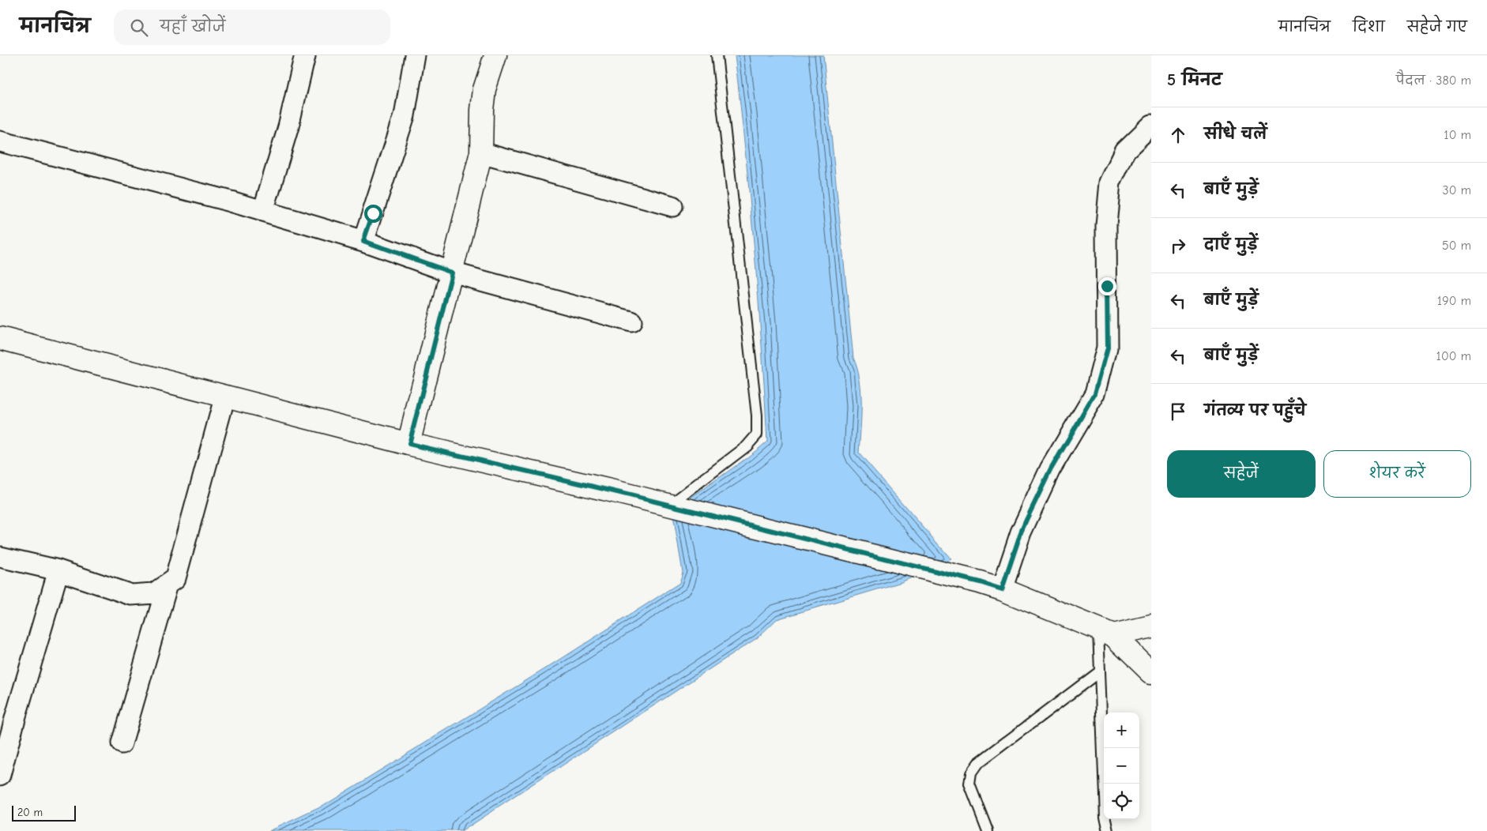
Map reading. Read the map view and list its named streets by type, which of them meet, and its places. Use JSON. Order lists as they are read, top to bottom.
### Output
{
  "scale_bar": "20 m",
  "page": {
    "header": "मानचित्र",
    "search": "यहाँ खोजें",
    "nav": ["मानचित्र", "दिशा", "सहेजे गए"],
    "heading": ["5 मिनट", "पैदल · 380 m"],
    "list": [
      ["सीधे चलें", "10 m"],
      ["बाएँ मुड़ें", "30 m"],
      ["दाएँ मुड़ें", "50 m"],
      ["बाएँ मुड़ें", "190 m"],
      ["बाएँ मुड़ें", "100 m"],
      "गंतव्य पर पहुँचे"
    ],
    "buttons": ["सहेजें", "शेयर करें"],
    "map_buttons": ["+", "−"],
    "scale": "20 m"
  }
}
